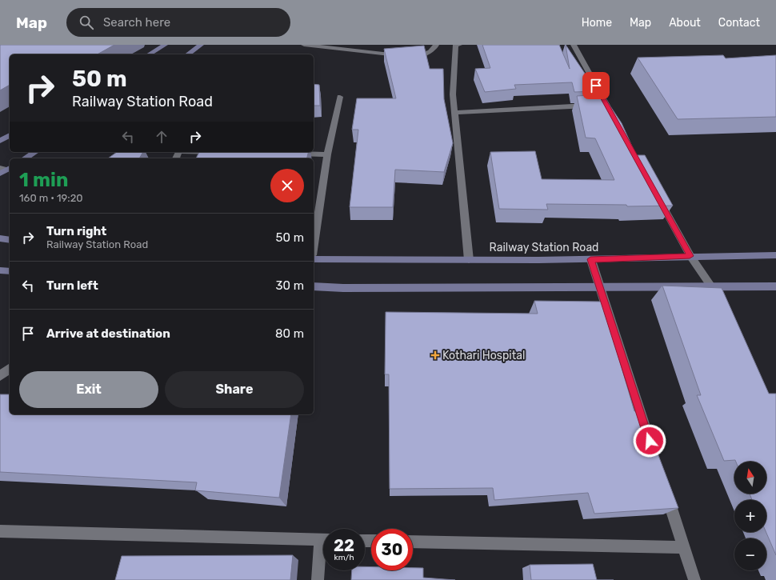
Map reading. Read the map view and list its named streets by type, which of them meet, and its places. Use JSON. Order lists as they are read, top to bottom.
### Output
{
  "streets": {
    "street": ["Railway Station Road"]
  },
  "places": {
    "health": ["Kothari Hospital"]
  },
  "north": "top",
  "page": {
    "header": "Map",
    "search": "Search here",
    "nav": [
      "Home",
      "Map",
      "About",
      "Contact"
    ],
    "turn": ["50 m", "Railway Station Road"],
    "heading": ["1 min", "160 m · 19:20"],
    "list": [
      {
        "name": "Turn right",
        "note": "Railway Station Road",
        "value": "50 m"
      },
      {
        "name": "Turn left",
        "value": "30 m"
      },
      {
        "name": "Arrive at destination",
        "value": "80 m"
      }
    ],
    "buttons": ["Exit", "Share"],
    "map_buttons": ["+", "−"],
    "speed": "22 km/h",
    "limit": "30"
  }
}
